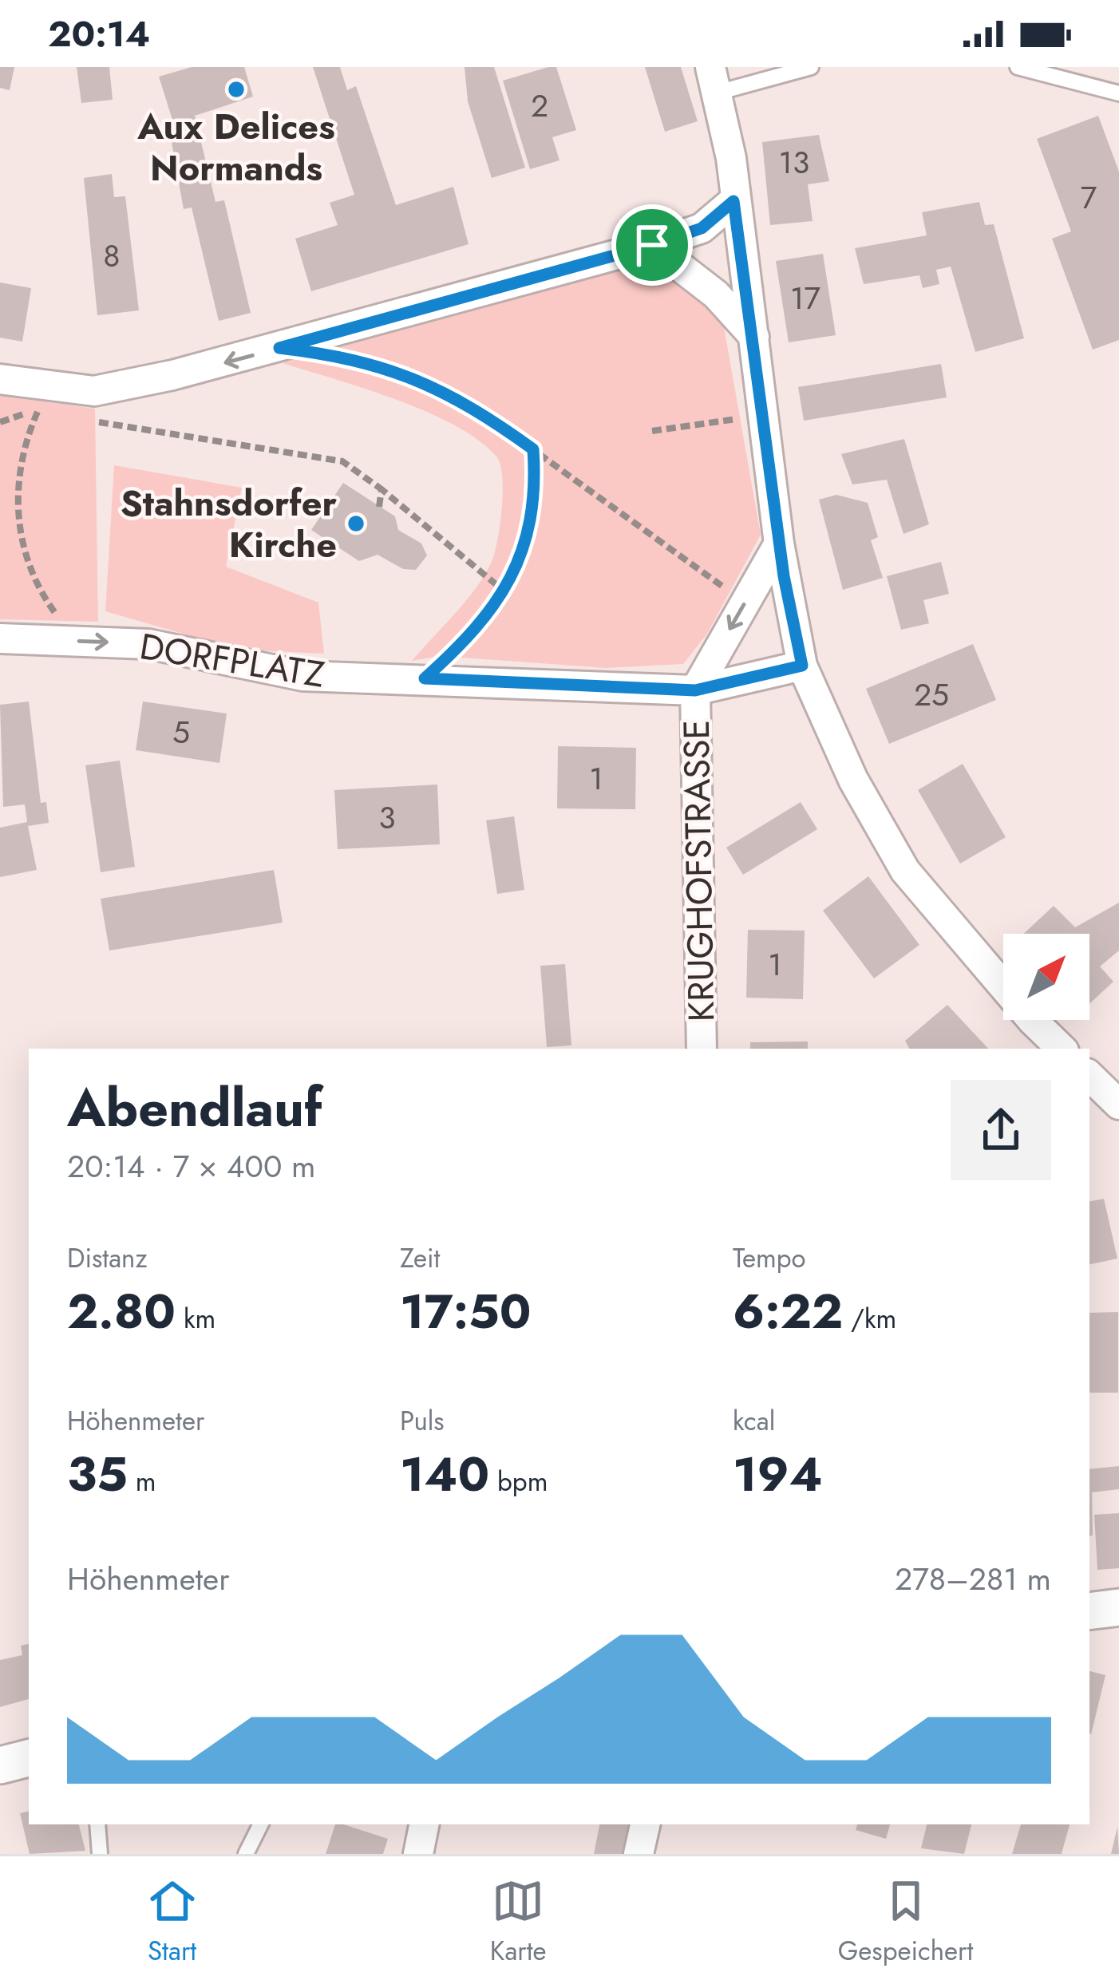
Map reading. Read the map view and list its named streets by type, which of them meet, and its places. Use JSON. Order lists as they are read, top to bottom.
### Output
{
  "streets": {
    "street": ["DORFPLATZ", "KRUGHOFSTRASSE"]
  },
  "crossings": [
    ["DORFPLATZ", "KRUGHOFSTRASSE"]
  ],
  "one_way": ["DORFPLATZ"],
  "places": ["Aux Delices Normands", "Stahnsdorfer Kirche"],
  "house_numbers": [
    "2",
    "13",
    "7",
    "8",
    "17",
    "25",
    "5",
    "1",
    "3",
    "1"
  ],
  "north": "top right",
  "page": {
    "status": "20:14",
    "heading": ["Abendlauf", "20:14 · 7 × 400 m"],
    "stats": [
      ["Distanz", "2.80 km"],
      ["Zeit", "17:50"],
      ["Tempo", "6:22 /km"],
      ["Höhenmeter", "35 m"],
      ["Puls", "140 bpm"],
      ["kcal", "194"]
    ],
    "chart": ["Höhenmeter", "278–281 m"],
    "tabs": ["Start", "Karte", "Gespeichert"]
  }
}
